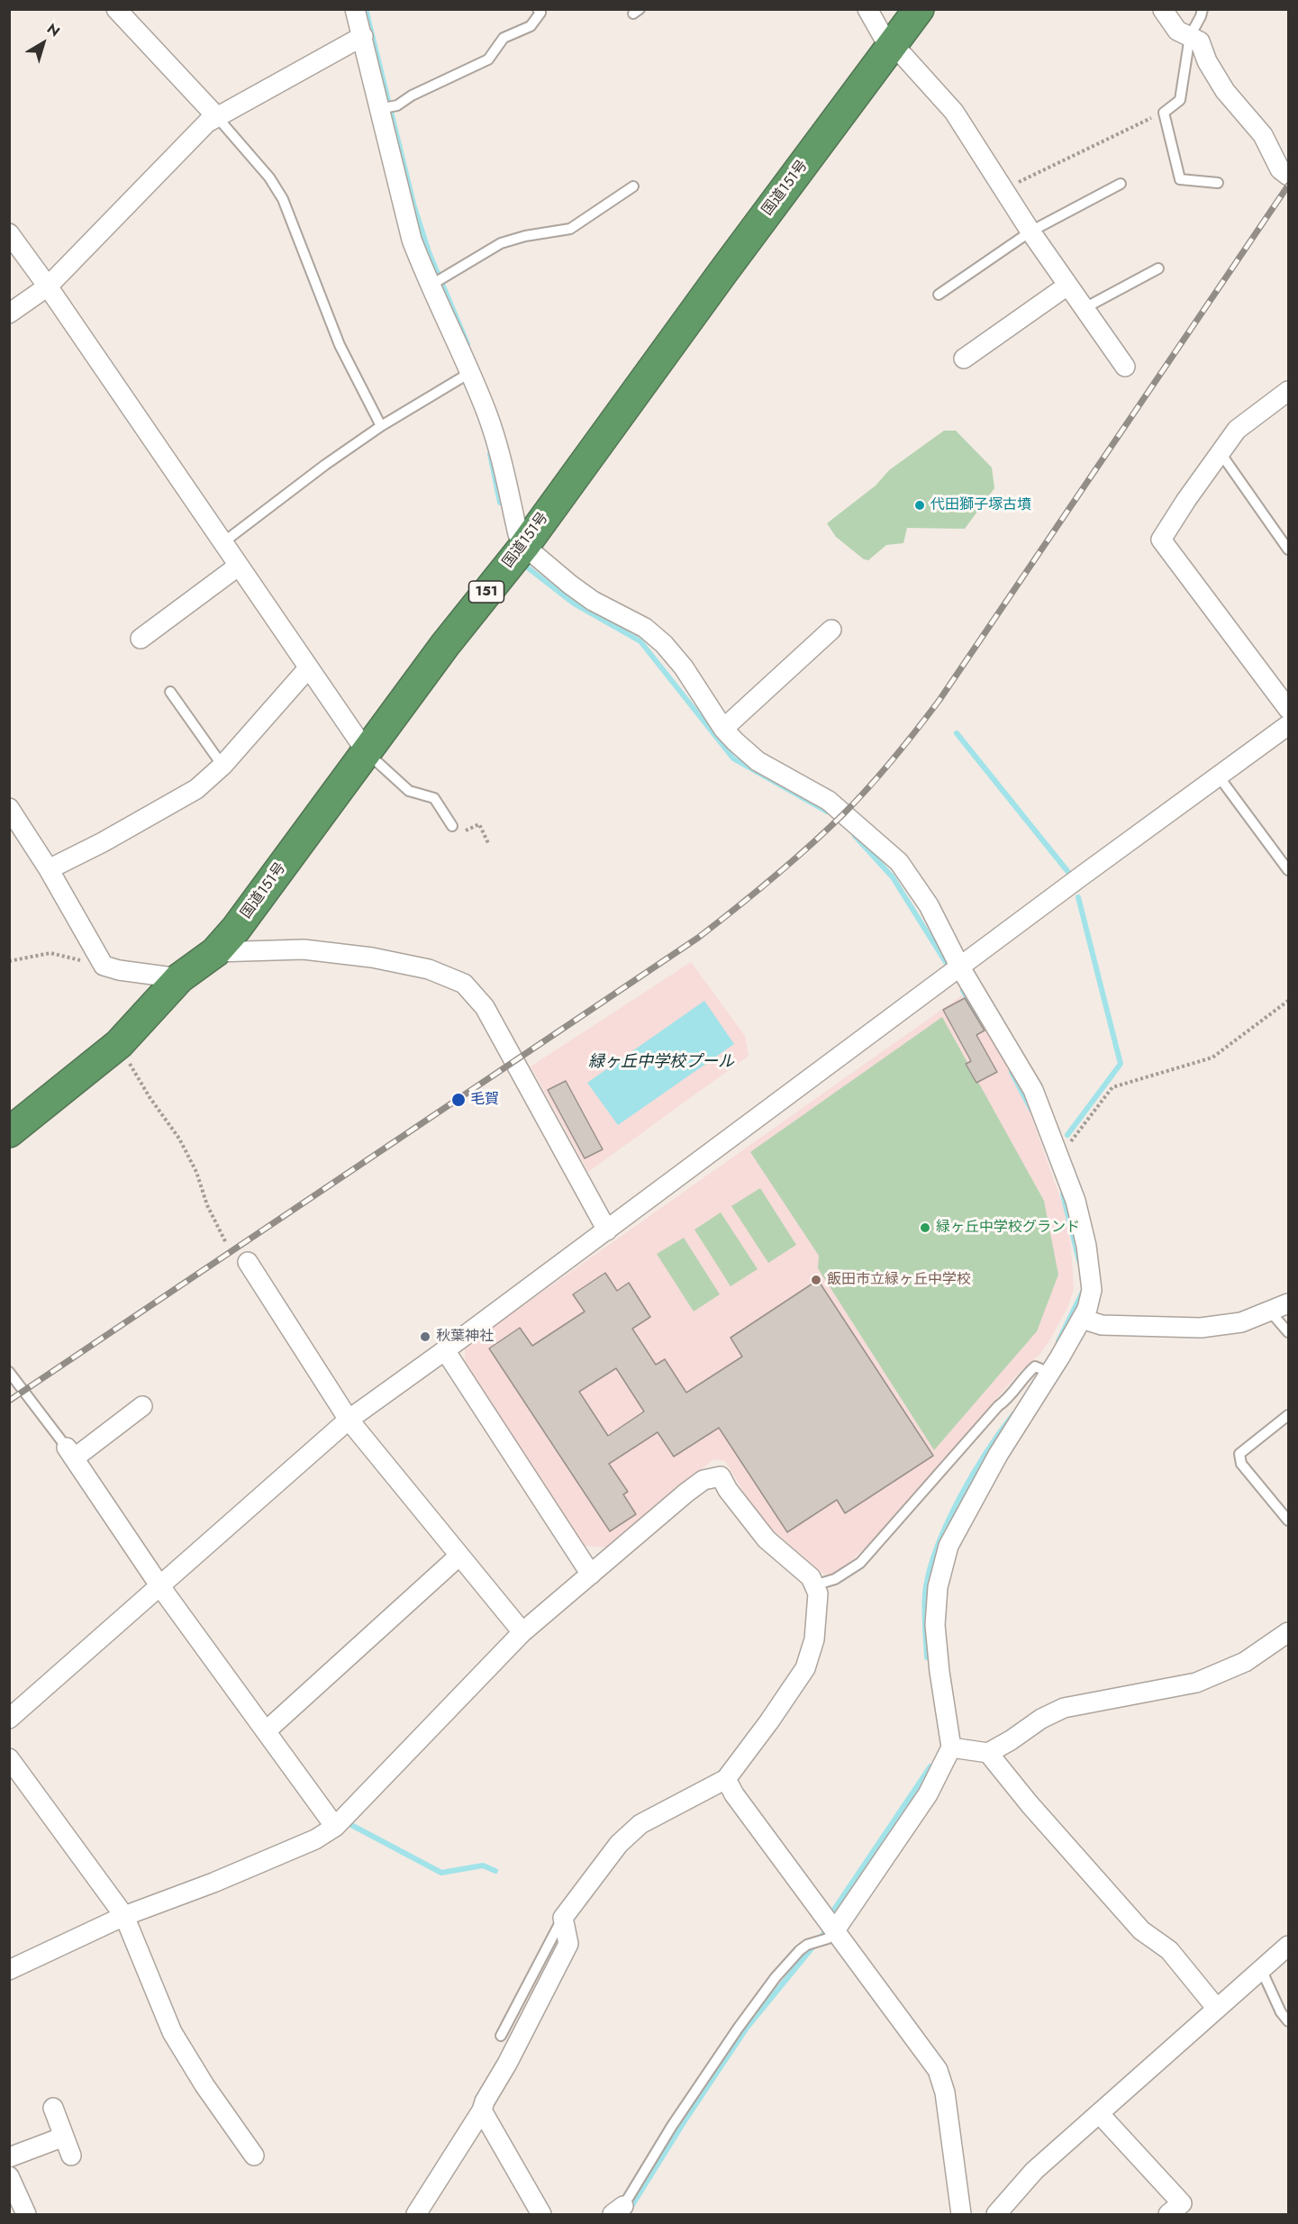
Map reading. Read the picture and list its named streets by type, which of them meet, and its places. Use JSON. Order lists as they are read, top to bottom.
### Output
{
  "streets": {
    "highway": ["国道151号", "151"]
  },
  "water": ["緑ヶ丘中学校プール"],
  "places": [
    "代田獅子塚古墳",
    "毛賀",
    "緑ヶ丘中学校グランド",
    "飯田市立緑ヶ丘中学校",
    "秋葉神社"
  ],
  "north": "top right"
}
